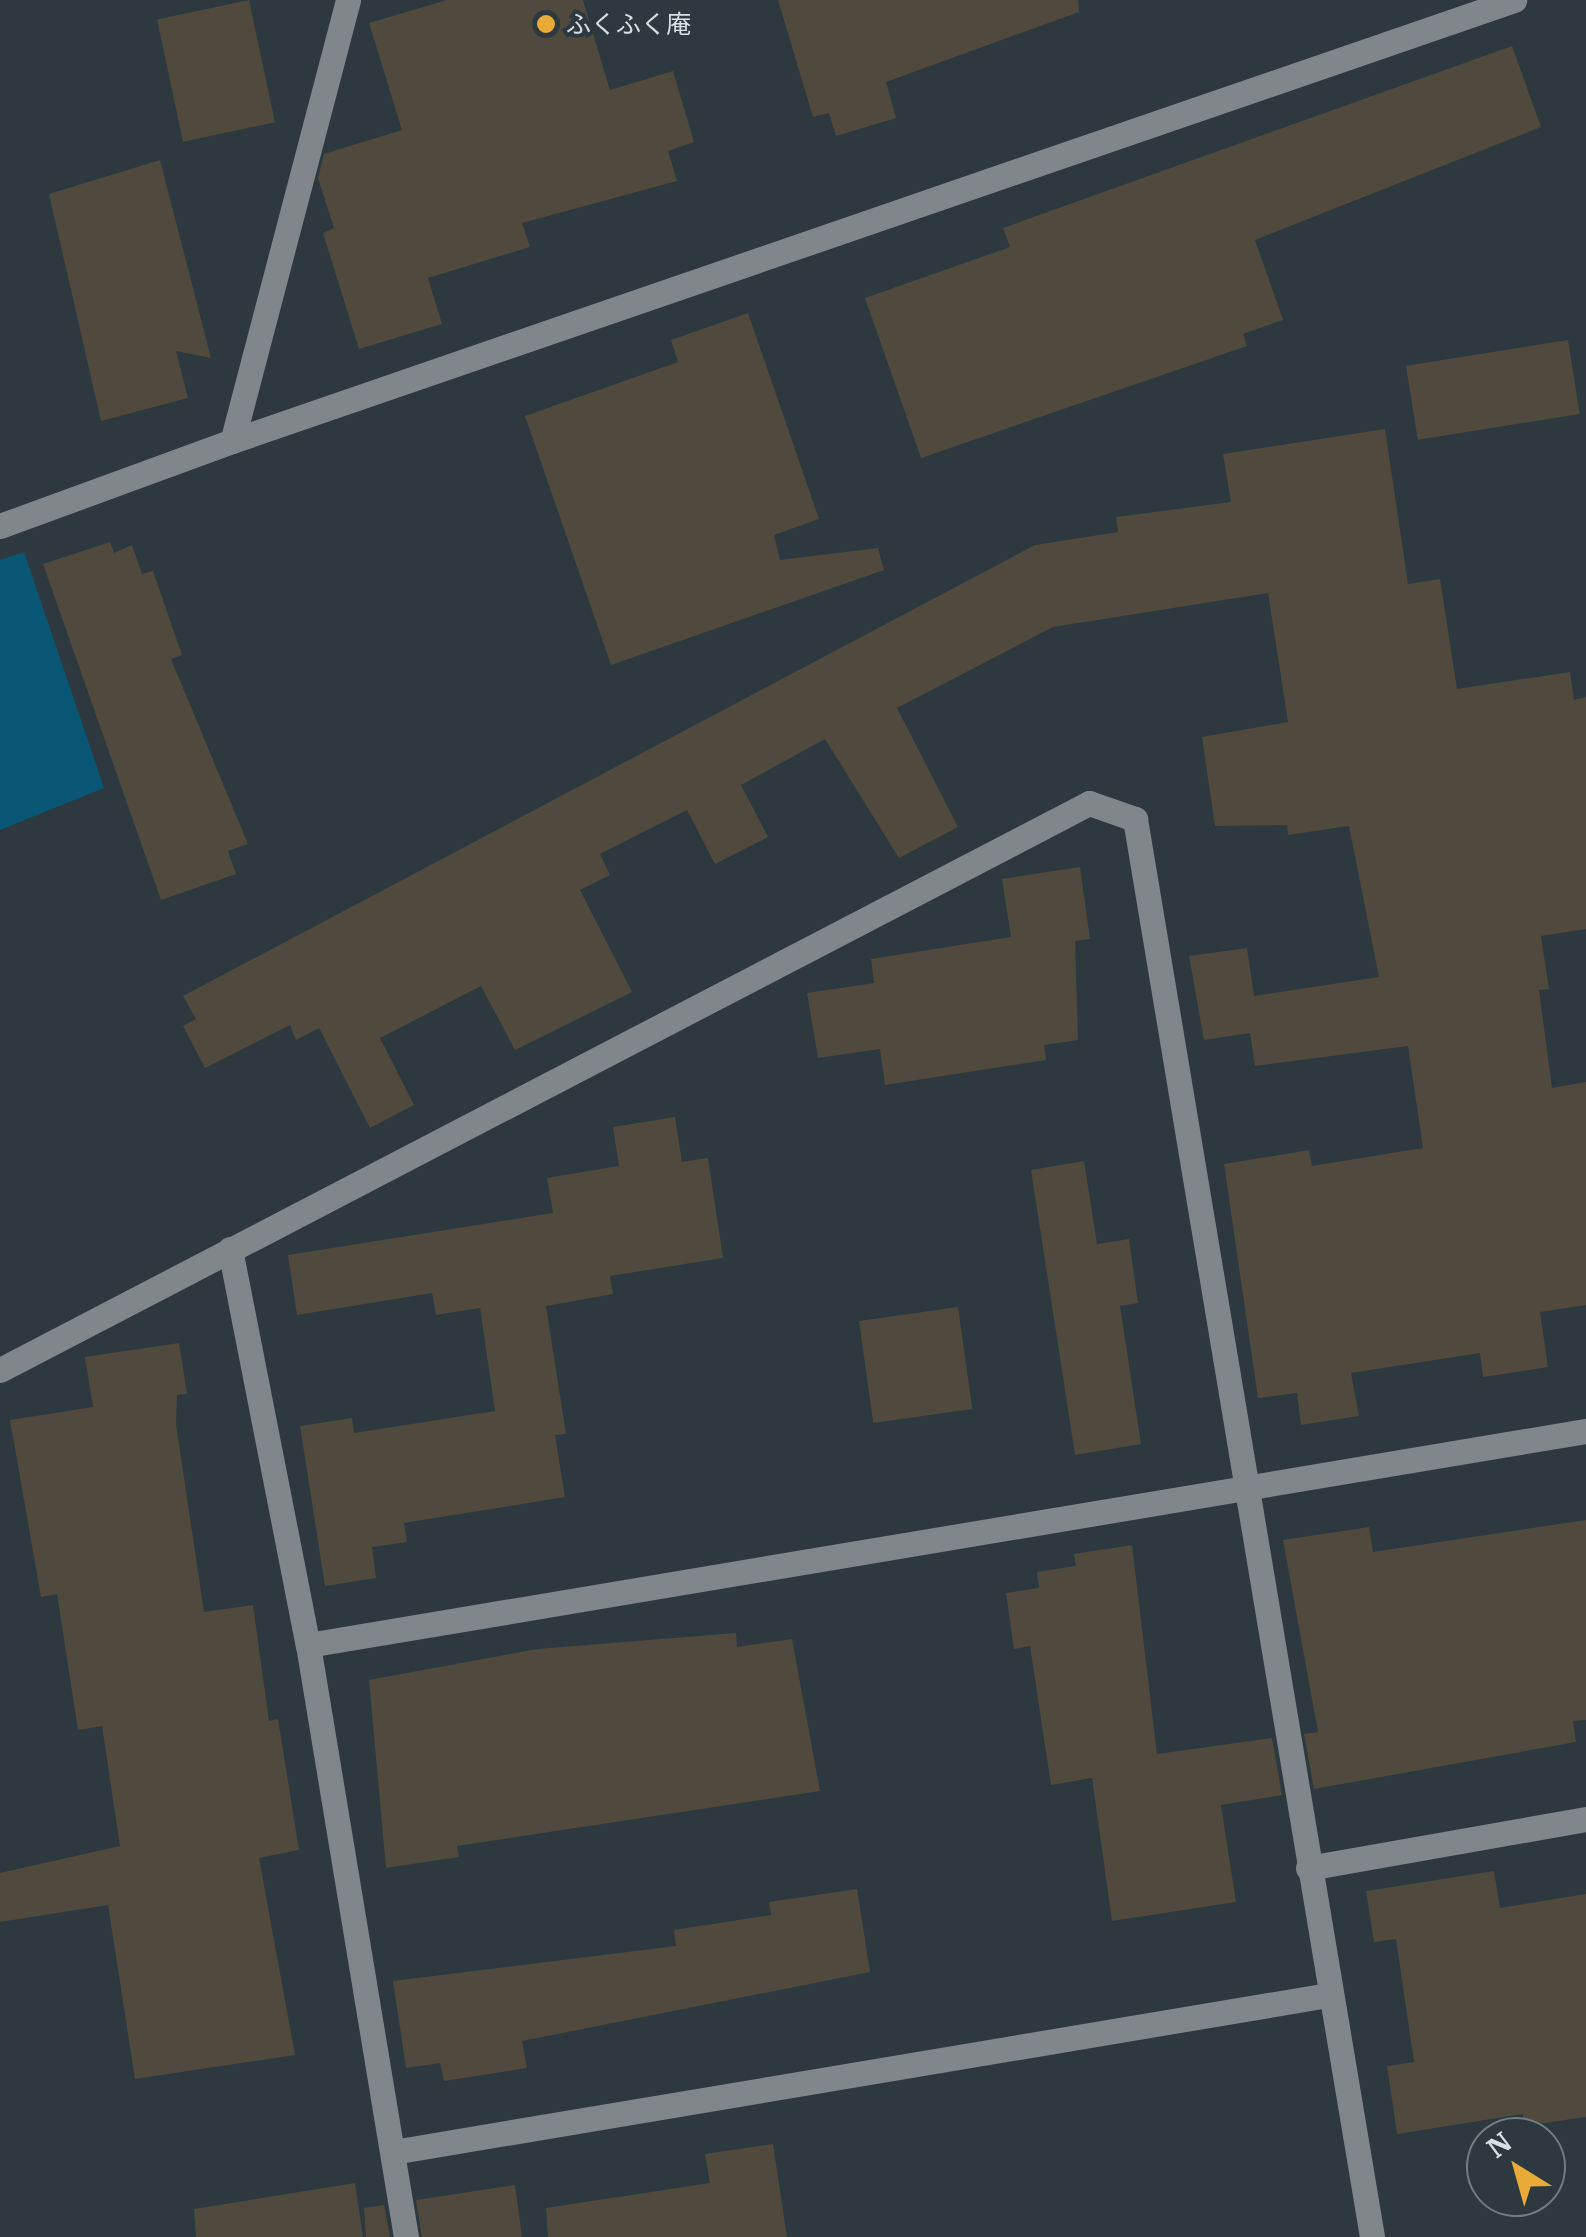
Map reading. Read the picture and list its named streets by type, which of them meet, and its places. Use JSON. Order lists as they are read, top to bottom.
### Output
{
  "places": ["ふくふく庵"],
  "north": "top left"
}
